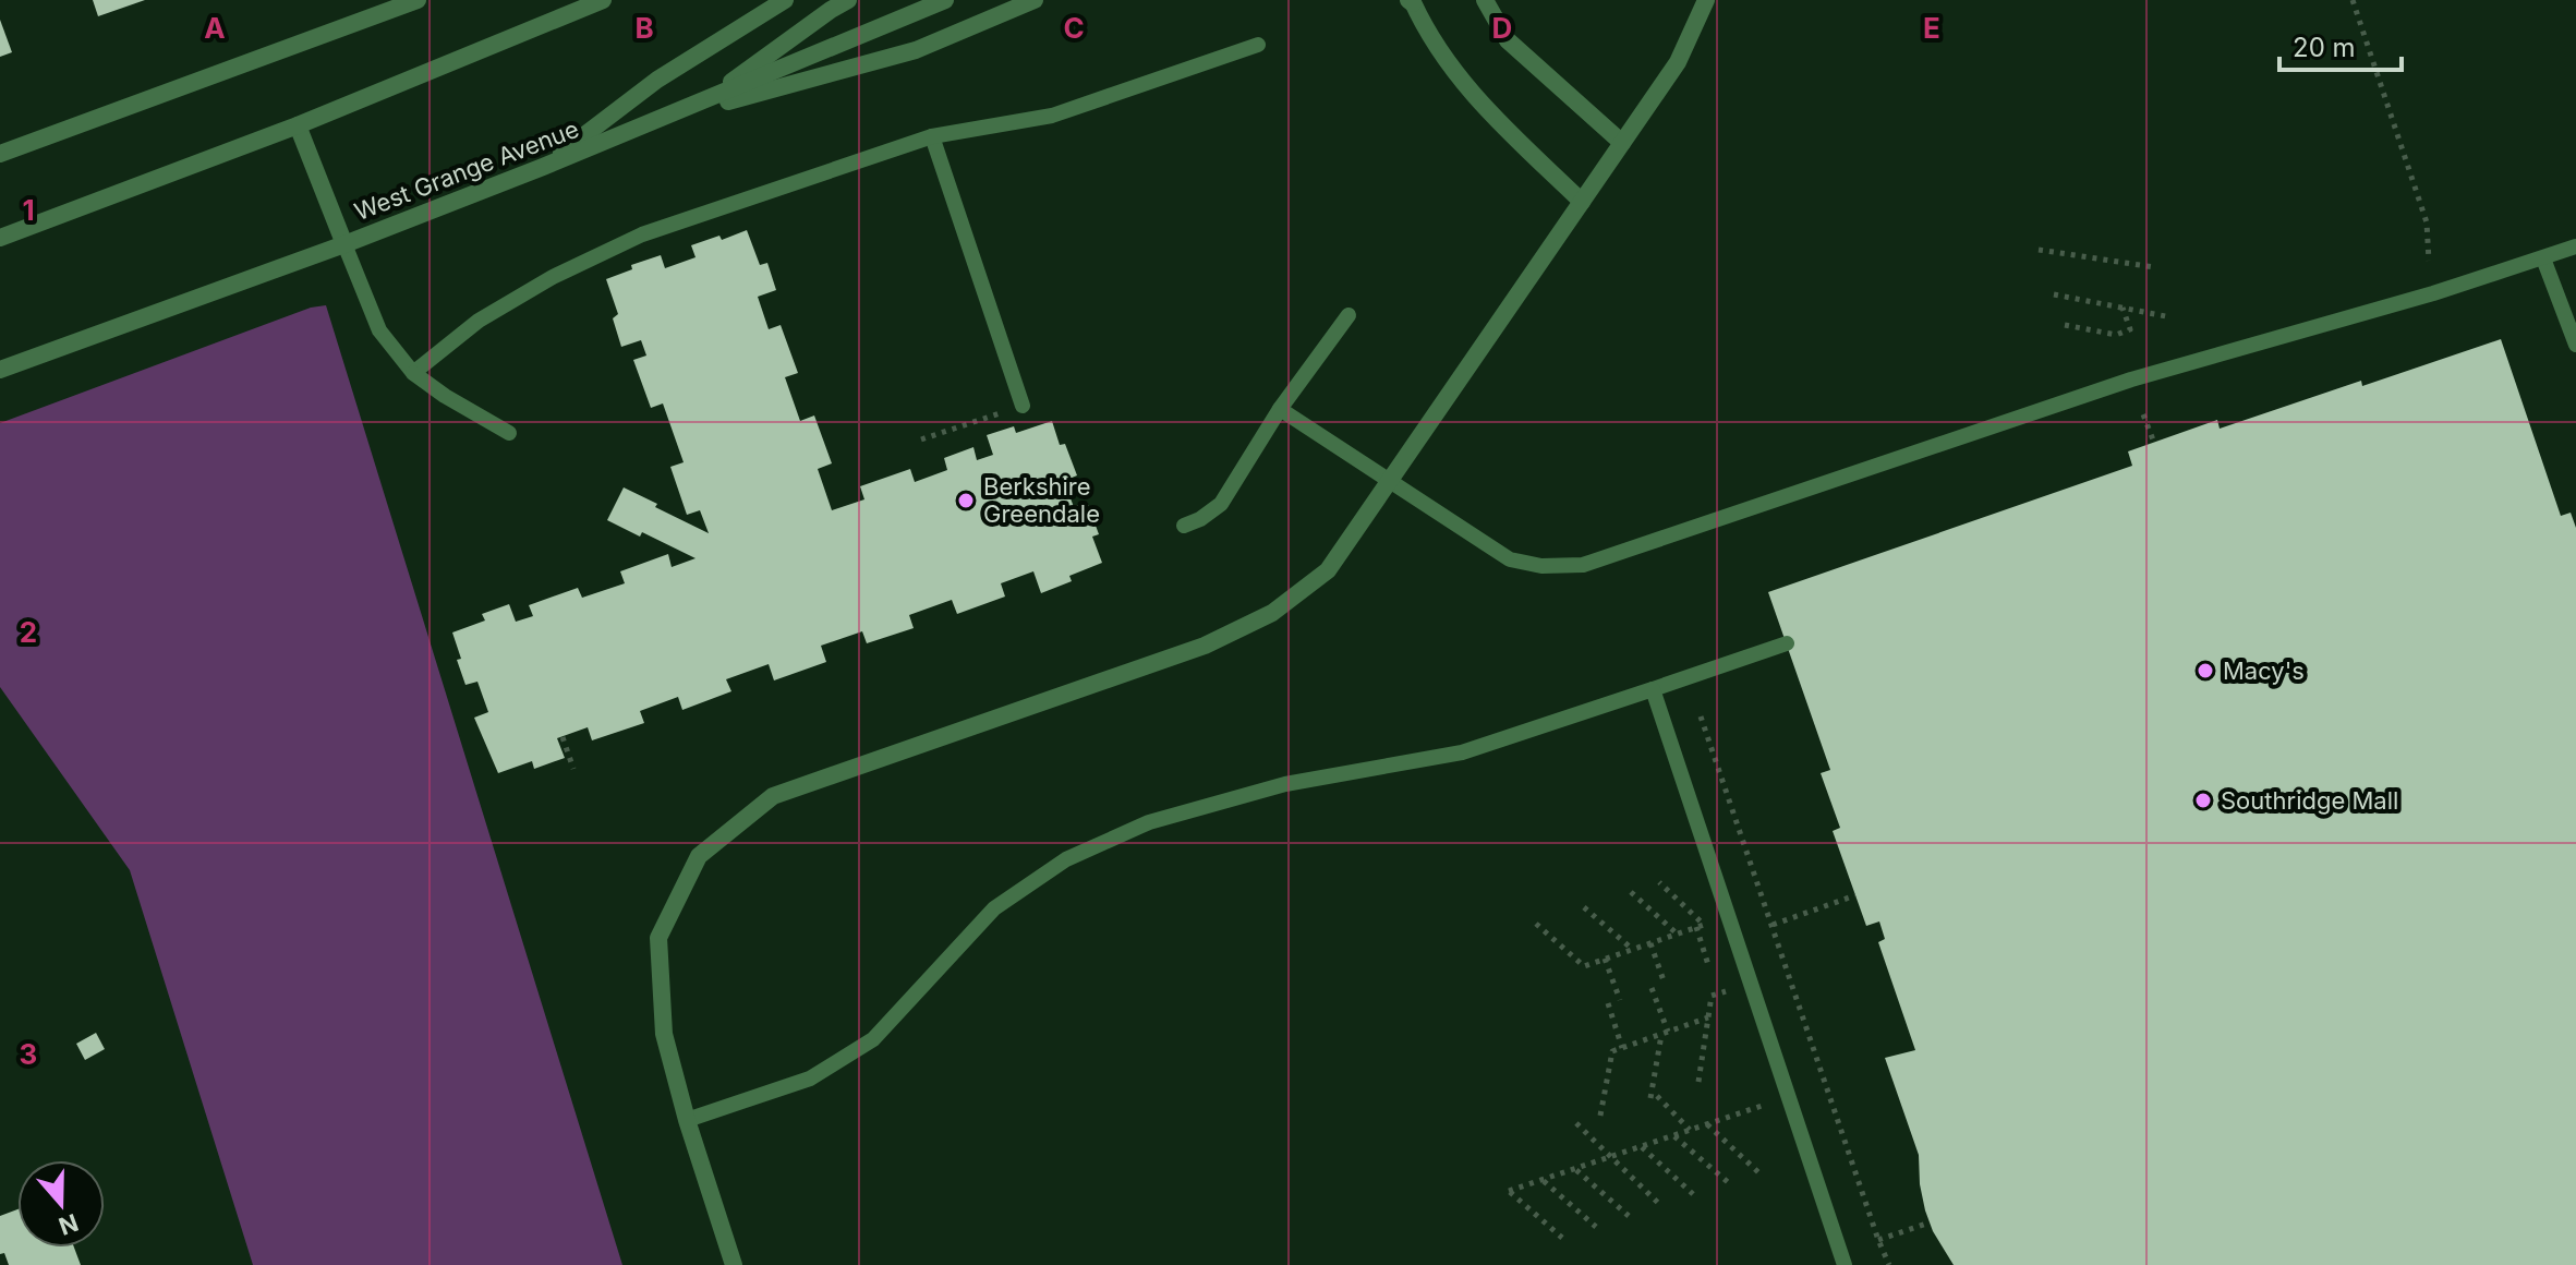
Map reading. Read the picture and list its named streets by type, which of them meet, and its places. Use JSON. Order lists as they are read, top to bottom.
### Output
{
  "streets": {
    "street": ["West Grange Avenue"]
  },
  "places": ["Berkshire Greendale", "Macy's", "Southridge Mall"],
  "scale_bar": "20 m",
  "north": "bottom",
  "grid": {
    "columns": [
      "A",
      "B",
      "C",
      "D",
      "E"
    ],
    "rows": ["1", "2", "3"]
  }
}
